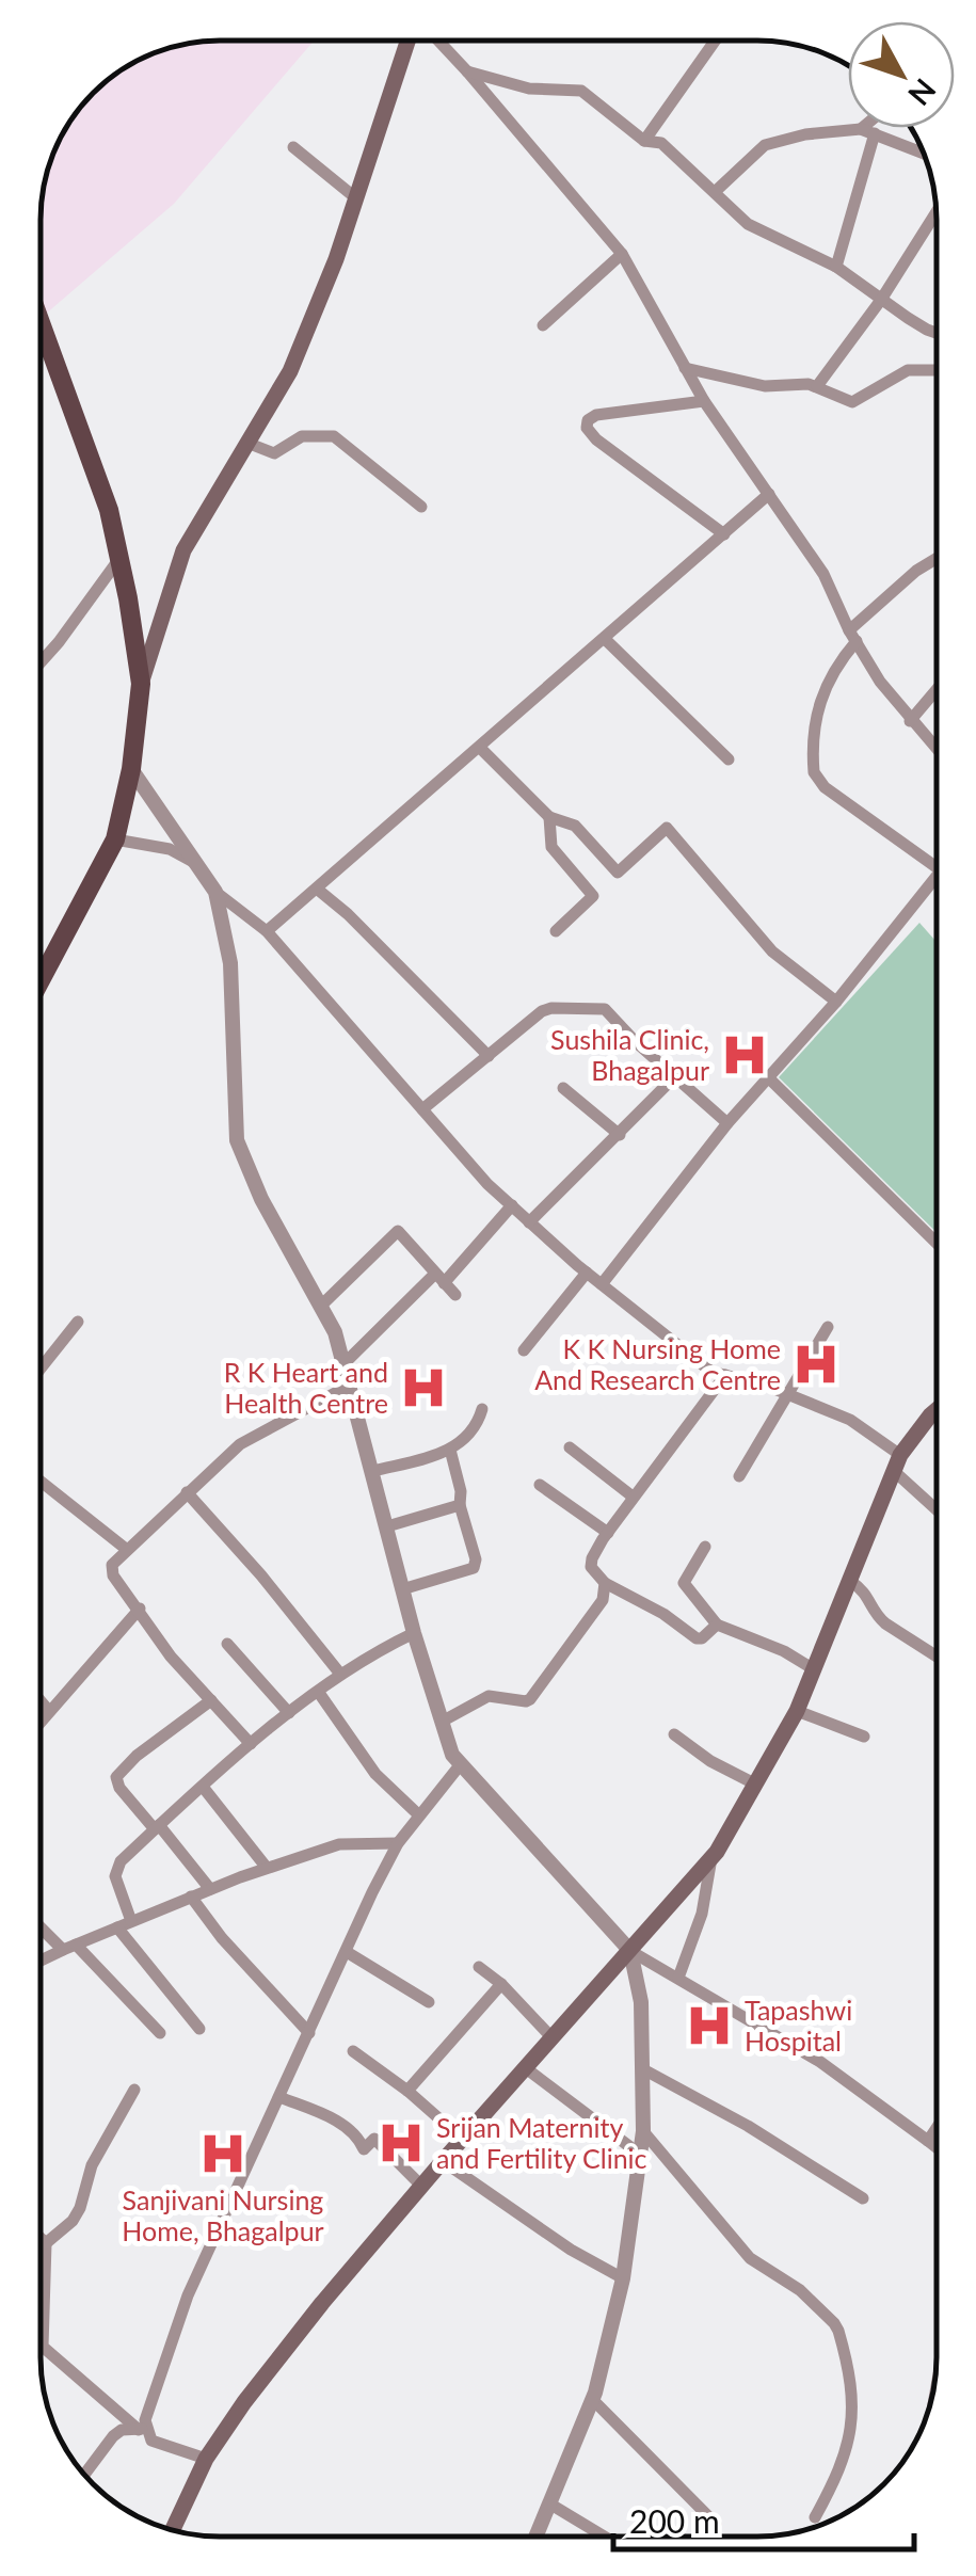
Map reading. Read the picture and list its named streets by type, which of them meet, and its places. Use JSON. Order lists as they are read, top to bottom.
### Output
{
  "places": {
    "hospital": [
      "Sushila Clinic, Bhagalpur",
      "K K Nursing Home And Research Centre",
      "R K Heart and Health Centre",
      "Tapashwi Hospital",
      "Srijan Maternity and Fertility Clinic",
      "Sanjivani Nursing Home, Bhagalpur"
    ]
  },
  "scale_bar": "200 m",
  "north": "bottom right"
}
